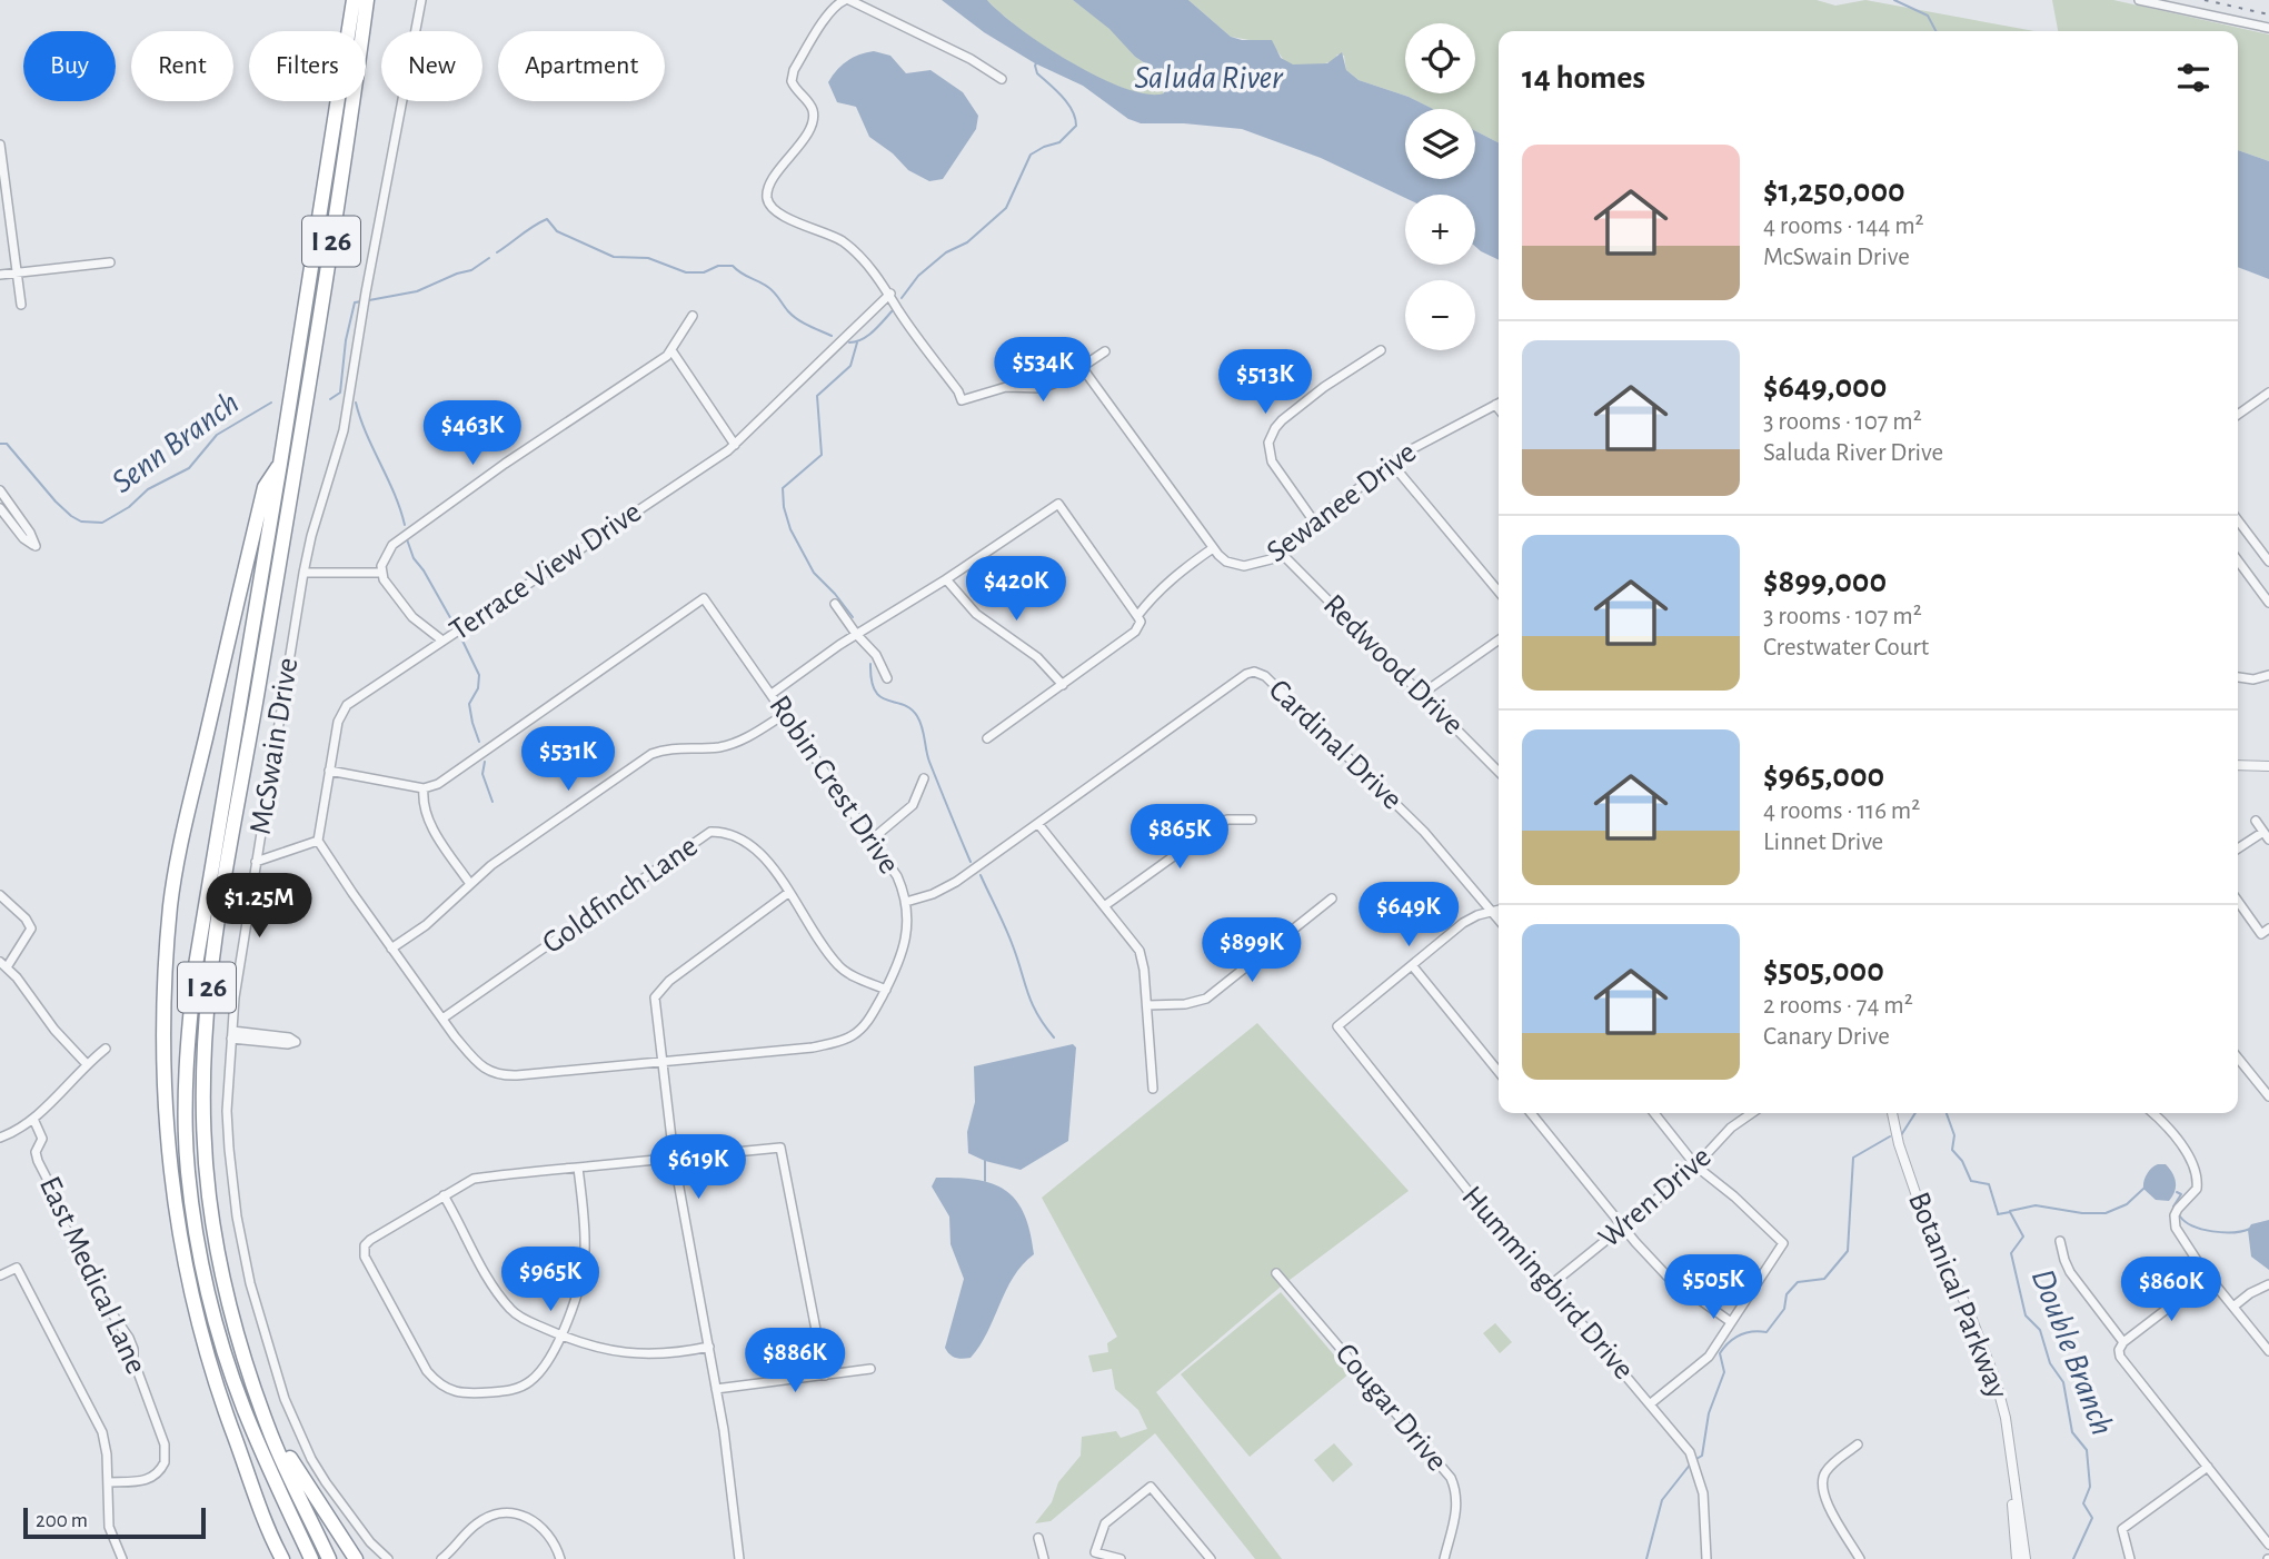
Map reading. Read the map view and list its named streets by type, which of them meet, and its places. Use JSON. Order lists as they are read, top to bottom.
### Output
{
  "streets": {
    "highway": ["I 26"],
    "street": [
      "Sewanee Drive",
      "Terrace View Drive",
      "Redwood Drive",
      "Cardinal Drive",
      "McSwain Drive",
      "Robin Crest Drive",
      "Goldfinch Lane",
      "Wren Drive",
      "East Medical Lane",
      "Hummingbird Drive",
      "Botanical Parkway",
      "Cougar Drive"
    ]
  },
  "crossings": [
    ["Sewanee Drive", "Redwood Drive"],
    ["Terrace View Drive", "Robin Crest Drive"],
    ["Cardinal Drive", "Robin Crest Drive"],
    ["Robin Crest Drive", "Goldfinch Lane"],
    ["Wren Drive", "Hummingbird Drive"]
  ],
  "water": ["Saluda River", "Senn Branch", "Double Branch"],
  "scale_bar": "200 m",
  "page": {
    "map_buttons": ["+", "−"],
    "chip": [
      "Buy",
      "Rent",
      "Filters",
      "New",
      "Apartment"
    ],
    "heading": "14 homes",
    "list": [
      {
        "name": "$1,250,000",
        "note": "4 rooms · 144 m² · McSwain Drive"
      },
      {
        "name": "$649,000",
        "note": "3 rooms · 107 m² · Saluda River Drive"
      },
      {
        "name": "$899,000",
        "note": "3 rooms · 107 m² · Crestwater Court"
      },
      {
        "name": "$965,000",
        "note": "4 rooms · 116 m² · Linnet Drive"
      },
      {
        "name": "$505,000",
        "note": "2 rooms · 74 m² · Canary Drive"
      }
    ],
    "price": [
      "$534K",
      "$513K",
      "$463K",
      "$420K",
      "$531K",
      "$865K",
      "$1.25M",
      "$649K",
      "$899K",
      "$619K",
      "$965K",
      "$505K",
      "$860K",
      "$886K"
    ],
    "scale": "200 m"
  }
}
